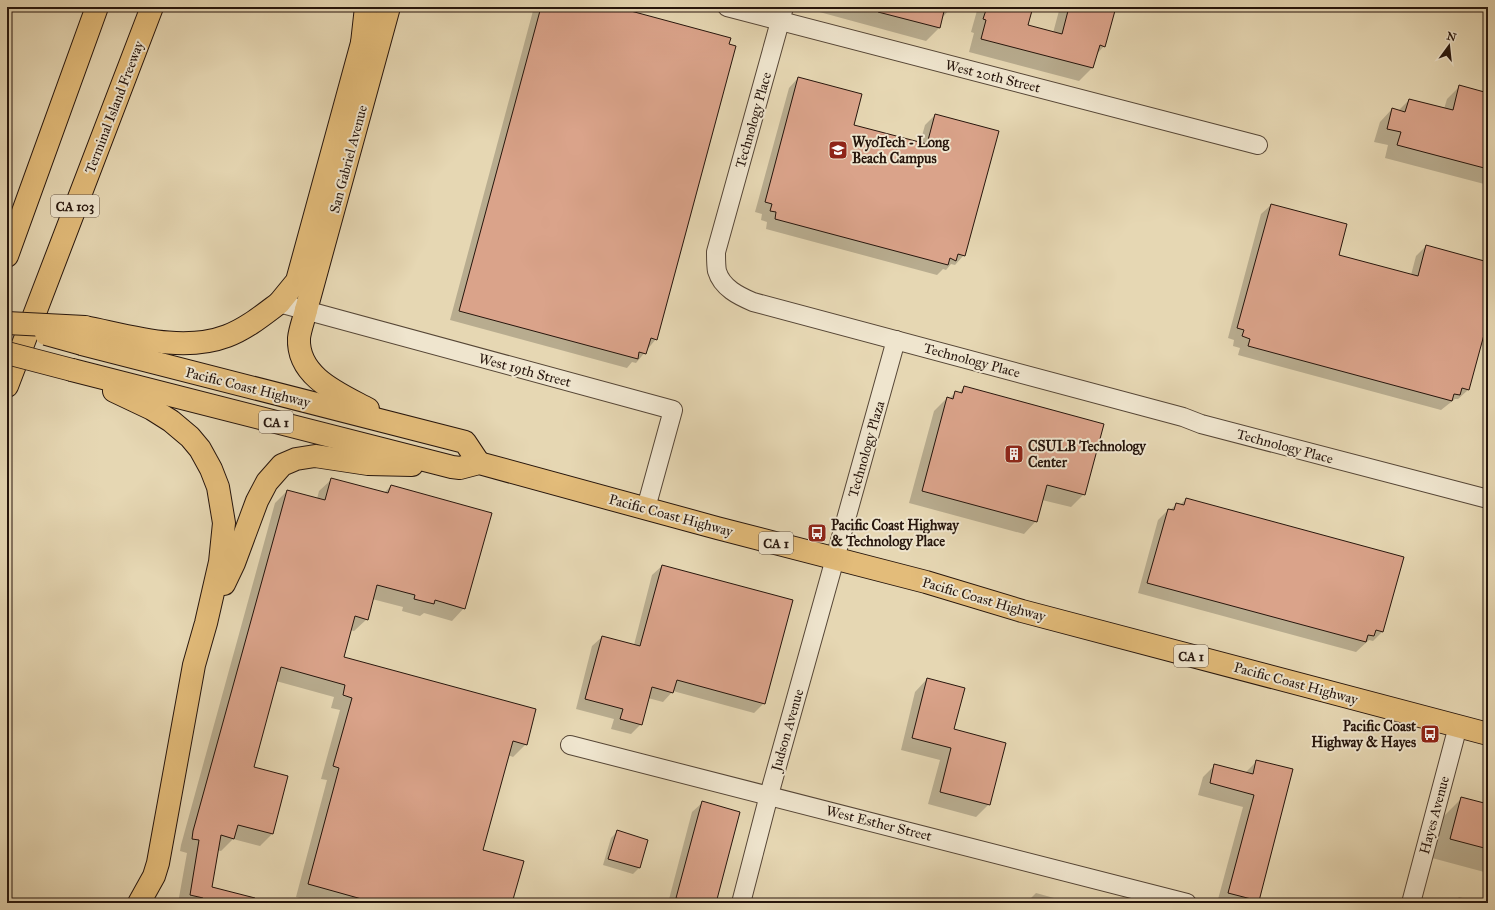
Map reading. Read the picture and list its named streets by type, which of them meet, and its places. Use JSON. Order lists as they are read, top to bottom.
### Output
{
  "streets": {
    "main road": [
      "Terminal Island Freeway",
      "San Gabriel Avenue",
      "CA 103",
      "Pacific Coast Highway",
      "CA 1"
    ],
    "street": [
      "West 20th Street",
      "Technology Place",
      "West 19th Street",
      "Technology Plaza",
      "Judson Avenue",
      "Hayes Avenue",
      "West Esther Street"
    ]
  },
  "crossings": [
    ["West 20th Street", "Technology Place"],
    ["Technology Place", "Technology Plaza"],
    ["San Gabriel Avenue", "West 19th Street"],
    ["San Gabriel Avenue", "Pacific Coast Highway"],
    ["West 19th Street", "Pacific Coast Highway"],
    ["Pacific Coast Highway", "Technology Plaza"],
    ["Pacific Coast Highway", "Judson Avenue"],
    ["Pacific Coast Highway", "Hayes Avenue"],
    ["Technology Plaza", "Judson Avenue"],
    ["Judson Avenue", "West Esther Street"]
  ],
  "places": {
    "school or university": ["WyoTech - Long Beach Campus"],
    "building": ["CSULB Technology Center"],
    "bus stop": ["Pacific Coast Highway & Technology Place", "Pacific Coast Highway & Hayes"]
  },
  "north": "top"
}
